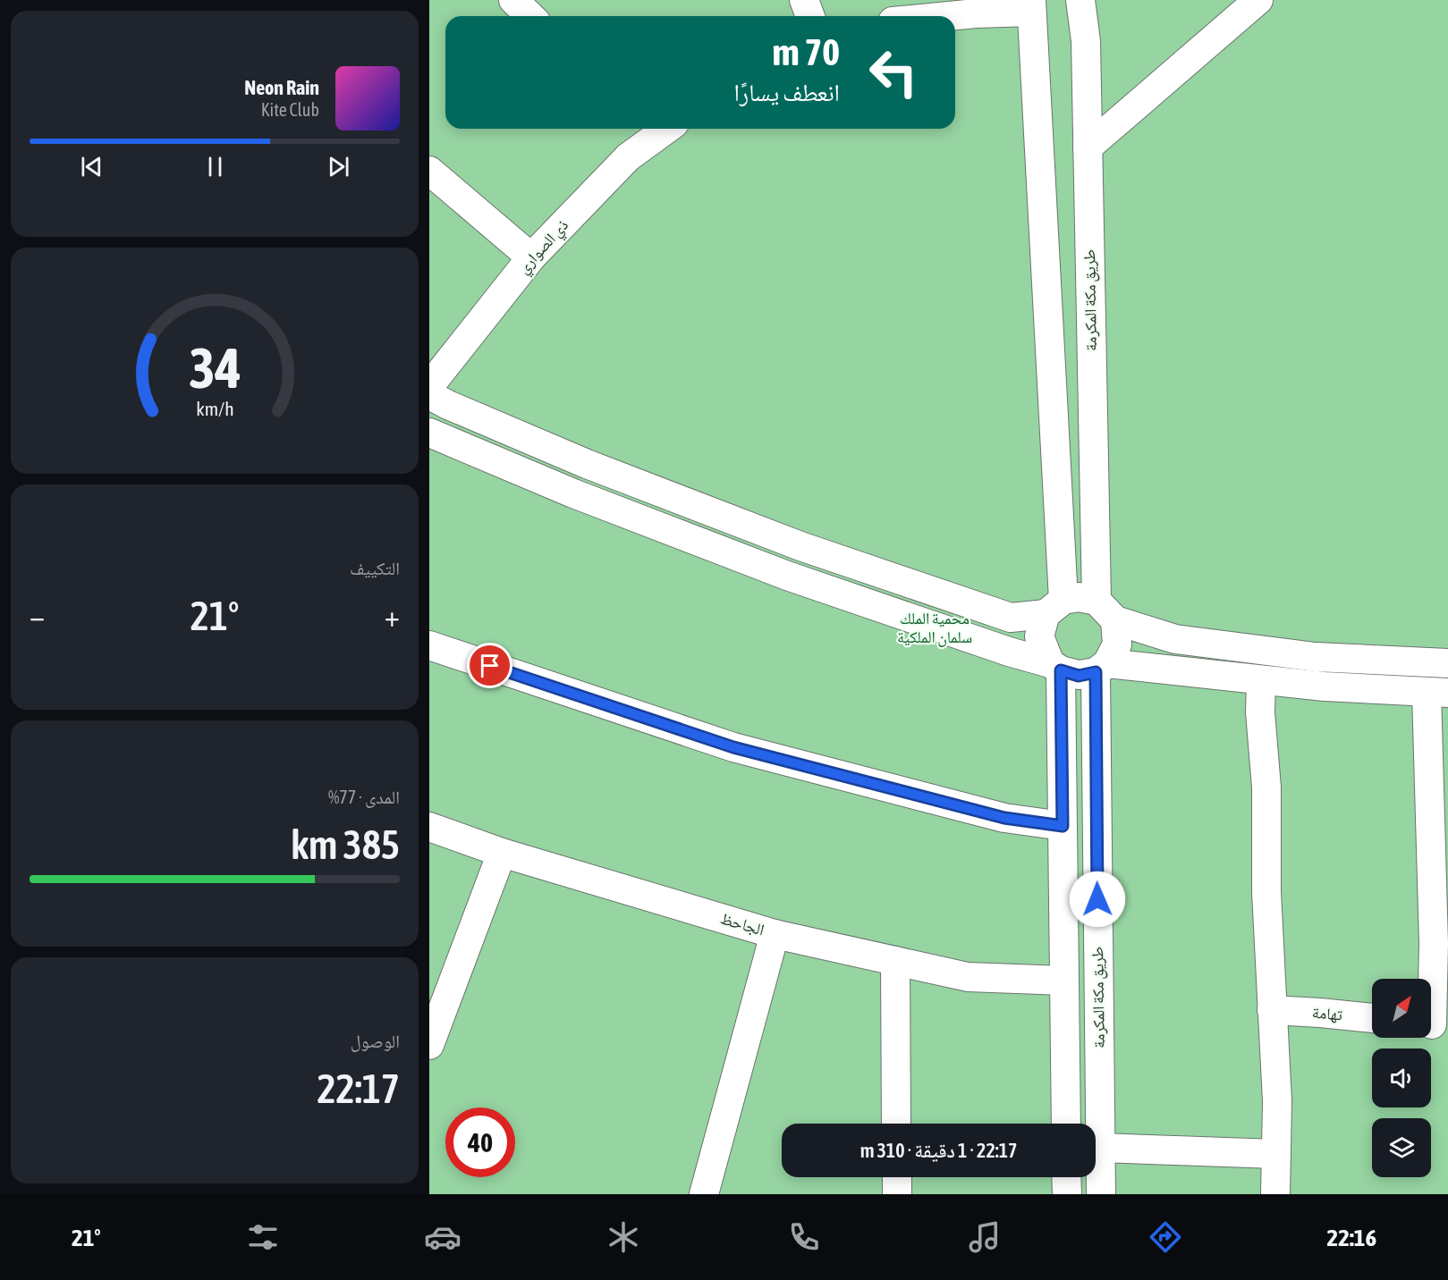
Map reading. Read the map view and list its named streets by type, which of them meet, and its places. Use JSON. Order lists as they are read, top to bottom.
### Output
{
  "streets": {
    "street": [
      "ذي الصواري",
      "طريق مكة المكرمة",
      "الجاحظ",
      "تهامة"
    ]
  },
  "crossings": [
    ["طريق مكة المكرمة", "الجاحظ"]
  ],
  "parks": ["محمية الملك سلمان الملكية"],
  "north": "top right",
  "page": {
    "turn": ["70 m", "انعطف يسارًا"],
    "song": ["Neon Rain", "Kite Club"],
    "tile": [
      "التكييف",
      ["المدى · 77%", "385 km"],
      ["الوصول", "22:17"]
    ],
    "heat": ["−", "21°", "+"],
    "limit": "40",
    "trip": "22:17 · 1 دقيقة · 310 m",
    "tabs": ["22:16", "21°"],
    "gauge": ["34", "km/h"]
  }
}
